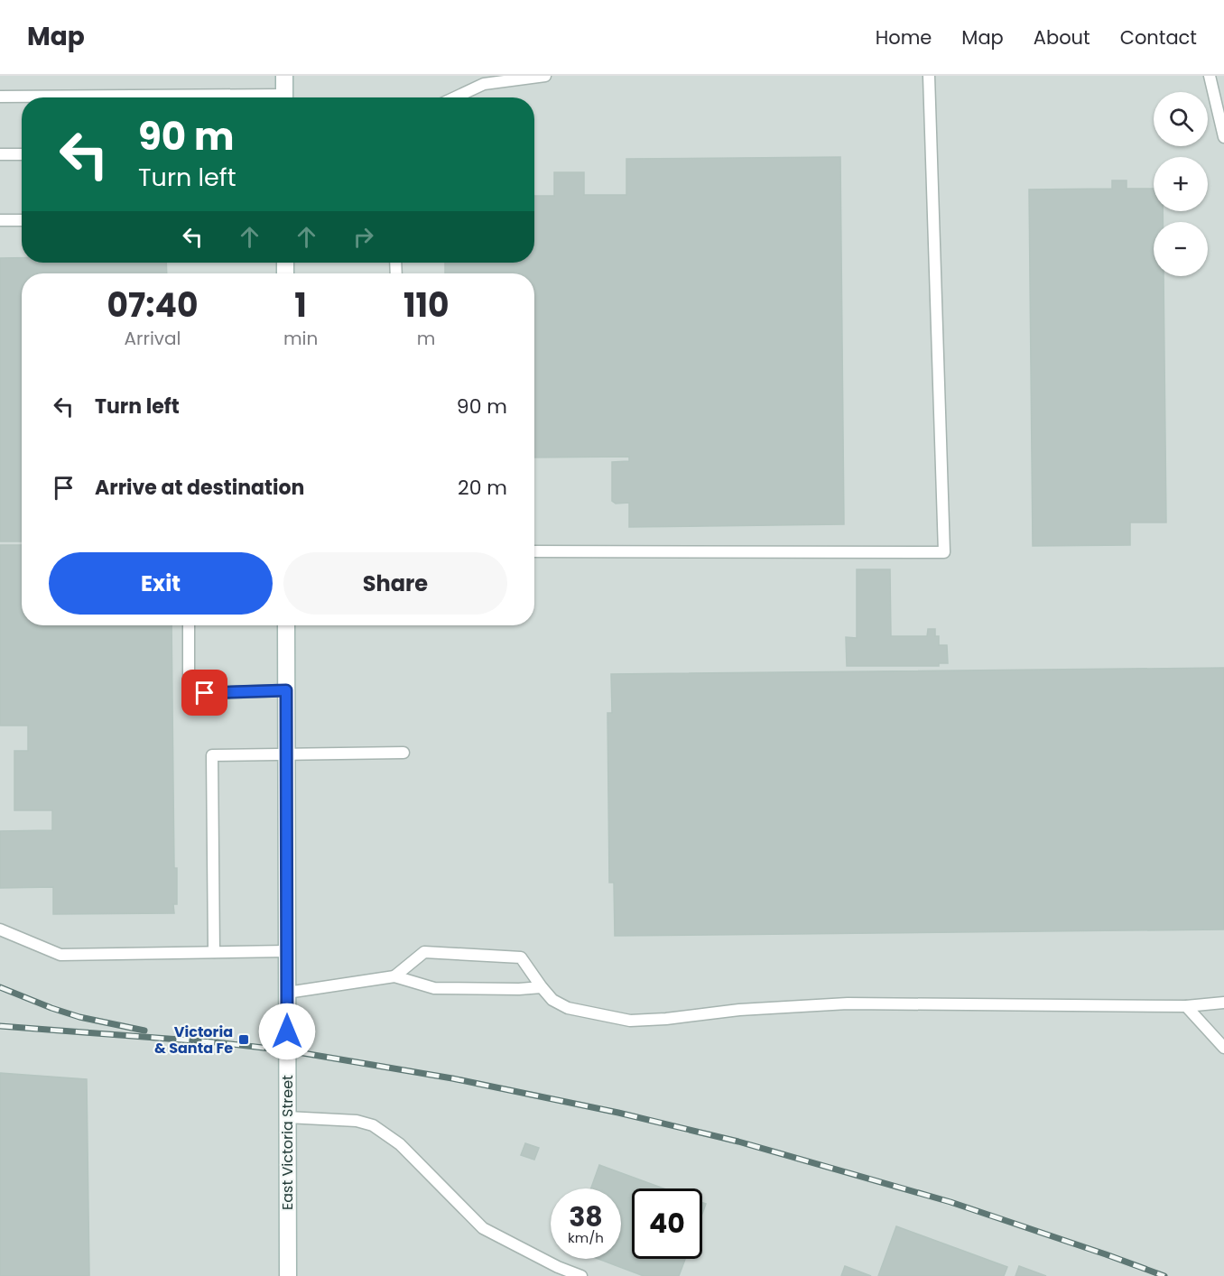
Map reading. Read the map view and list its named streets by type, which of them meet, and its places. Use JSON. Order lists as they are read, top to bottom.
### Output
{
  "streets": {
    "street": ["East Victoria Street"]
  },
  "places": {
    "transit": ["Victoria & Santa Fe"]
  },
  "page": {
    "header": "Map",
    "nav": [
      "Home",
      "Map",
      "About",
      "Contact"
    ],
    "map_buttons": ["+", "−"],
    "turn": ["90 m", "Turn left"],
    "eta": [
      "07:40",
      "Arrival",
      "1",
      "min",
      "110",
      "m"
    ],
    "list": [
      {
        "name": "Turn left",
        "value": "90 m"
      },
      {
        "name": "Arrive at destination",
        "value": "20 m"
      }
    ],
    "buttons": ["Exit", "Share"],
    "speed": "38 km/h",
    "limit": "40"
  }
}
